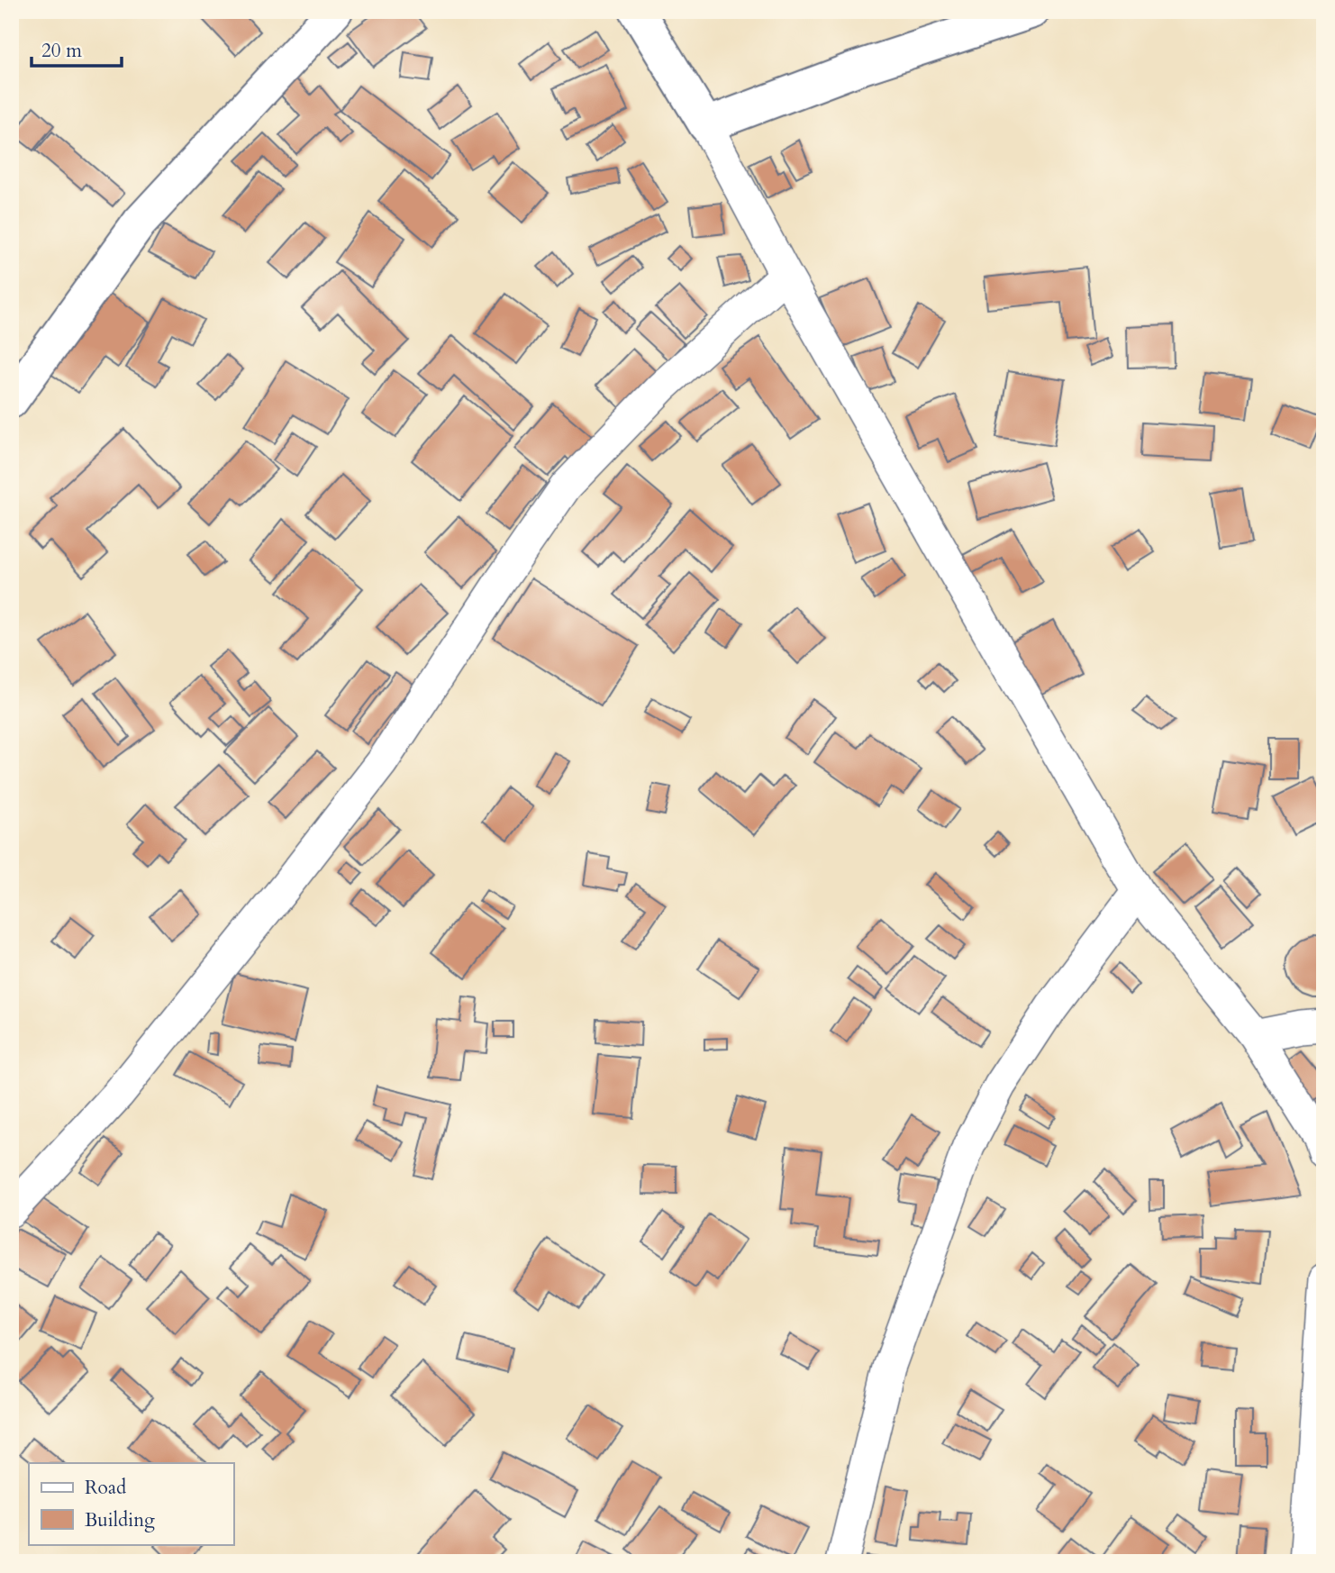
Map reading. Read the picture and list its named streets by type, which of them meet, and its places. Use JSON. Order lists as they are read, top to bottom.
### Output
{
  "legend": ["Road", "Building"],
  "scale_bar": "20 m"
}
